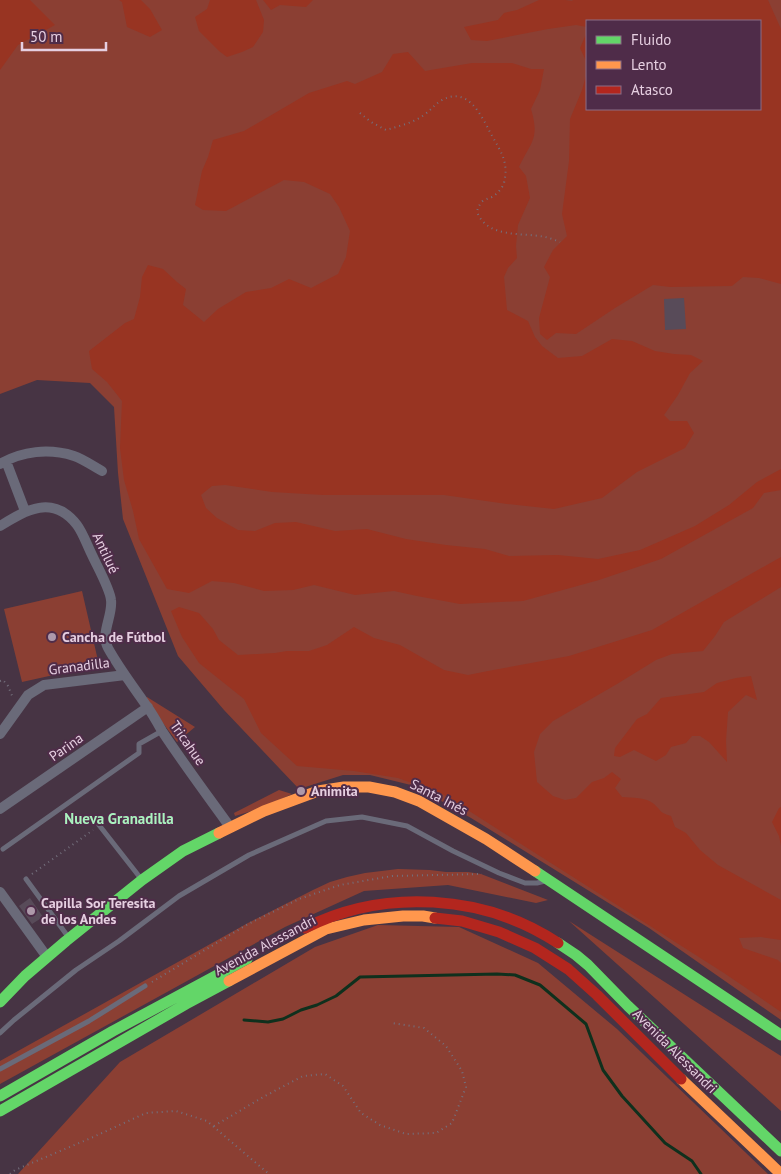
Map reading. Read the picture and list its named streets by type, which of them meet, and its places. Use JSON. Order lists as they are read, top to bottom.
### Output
{
  "streets": {
    "main road": ["Santa Inés", "Avenida Alessandri"],
    "street": [
      "Antilué",
      "Granadilla",
      "Tricahue",
      "Parina"
    ]
  },
  "crossings": [
    ["Antilué", "Granadilla"],
    ["Antilué", "Tricahue"],
    ["Granadilla", "Tricahue"],
    ["Tricahue", "Parina"],
    ["Tricahue", "Santa Inés"]
  ],
  "districts": ["Nueva Granadilla"],
  "places": ["Cancha de Fútbol", "Animita", "Capilla Sor Teresita de los Andes"],
  "legend": ["Fluido", "Lento", "Atasco"],
  "scale_bar": "50 m"
}
